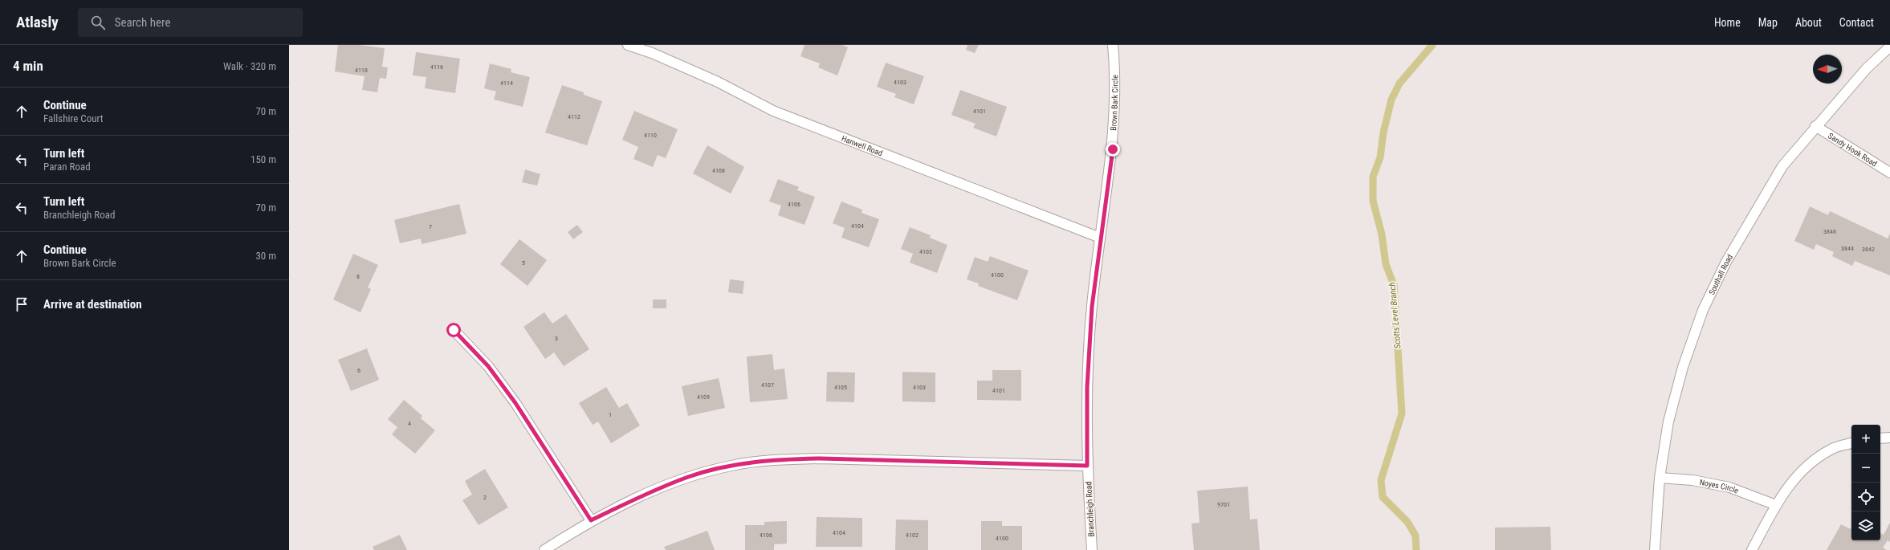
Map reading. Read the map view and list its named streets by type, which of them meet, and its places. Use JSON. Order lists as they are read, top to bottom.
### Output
{
  "streets": {
    "street": [
      "Brown Bark Circle",
      "Hanwell Road",
      "Sandy Hook Road",
      "Southall Road",
      "Noyes Circle",
      "Branchleigh Road"
    ]
  },
  "crossings": [
    ["Brown Bark Circle", "Hanwell Road"],
    ["Brown Bark Circle", "Branchleigh Road"],
    ["Hanwell Road", "Branchleigh Road"],
    ["Sandy Hook Road", "Southall Road"],
    ["Southall Road", "Noyes Circle"]
  ],
  "water": ["Scotts Level Branch"],
  "house_numbers": [
    "4116",
    "4118",
    "4103",
    "4114",
    "4101",
    "4112",
    "4110",
    "4108",
    "4106",
    "4104",
    "7",
    "3846",
    "3844",
    "3842",
    "4102",
    "5",
    "4100",
    "8",
    "3",
    "6",
    "4107",
    "4105",
    "4103",
    "4101",
    "4109",
    "1",
    "4",
    "2",
    "9701",
    "4104",
    "4106",
    "4102",
    "4100"
  ],
  "north": "left",
  "page": {
    "header": "Atlasly",
    "search": "Search here",
    "nav": [
      "Home",
      "Map",
      "About",
      "Contact"
    ],
    "heading": ["4 min", "Walk · 320 m"],
    "list": [
      ["Continue", "Fallshire Court", "70 m"],
      ["Turn left", "Paran Road", "150 m"],
      ["Turn left", "Branchleigh Road", "70 m"],
      ["Continue", "Brown Bark Circle", "30 m"],
      "Arrive at destination"
    ],
    "map_buttons": ["+", "−"]
  }
}
